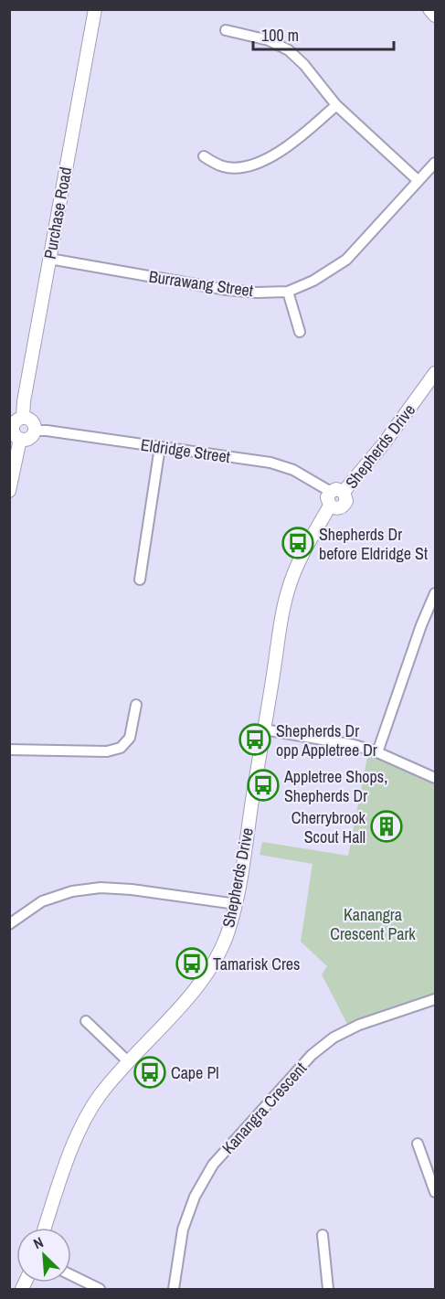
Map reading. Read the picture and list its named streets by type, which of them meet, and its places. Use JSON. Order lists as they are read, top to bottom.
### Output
{
  "streets": {
    "main road": ["Purchase Road", "Shepherds Drive"],
    "street": ["Burrawang Street", "Eldridge Street", "Kanangra Crescent"]
  },
  "crossings": [
    ["Purchase Road", "Burrawang Street"],
    ["Purchase Road", "Eldridge Street"],
    ["Shepherds Drive", "Eldridge Street"]
  ],
  "parks": ["Kanangra Crescent Park"],
  "places": {
    "bus stop": [
      "Shepherds Dr before Eldridge St",
      "Shepherds Dr opp Appletree Dr",
      "Appletree Shops, Shepherds Dr",
      "Tamarisk Cres",
      "Cape Pl"
    ],
    "building": ["Cherrybrook Scout Hall"]
  },
  "scale_bar": "100 m",
  "north": "top left"
}
